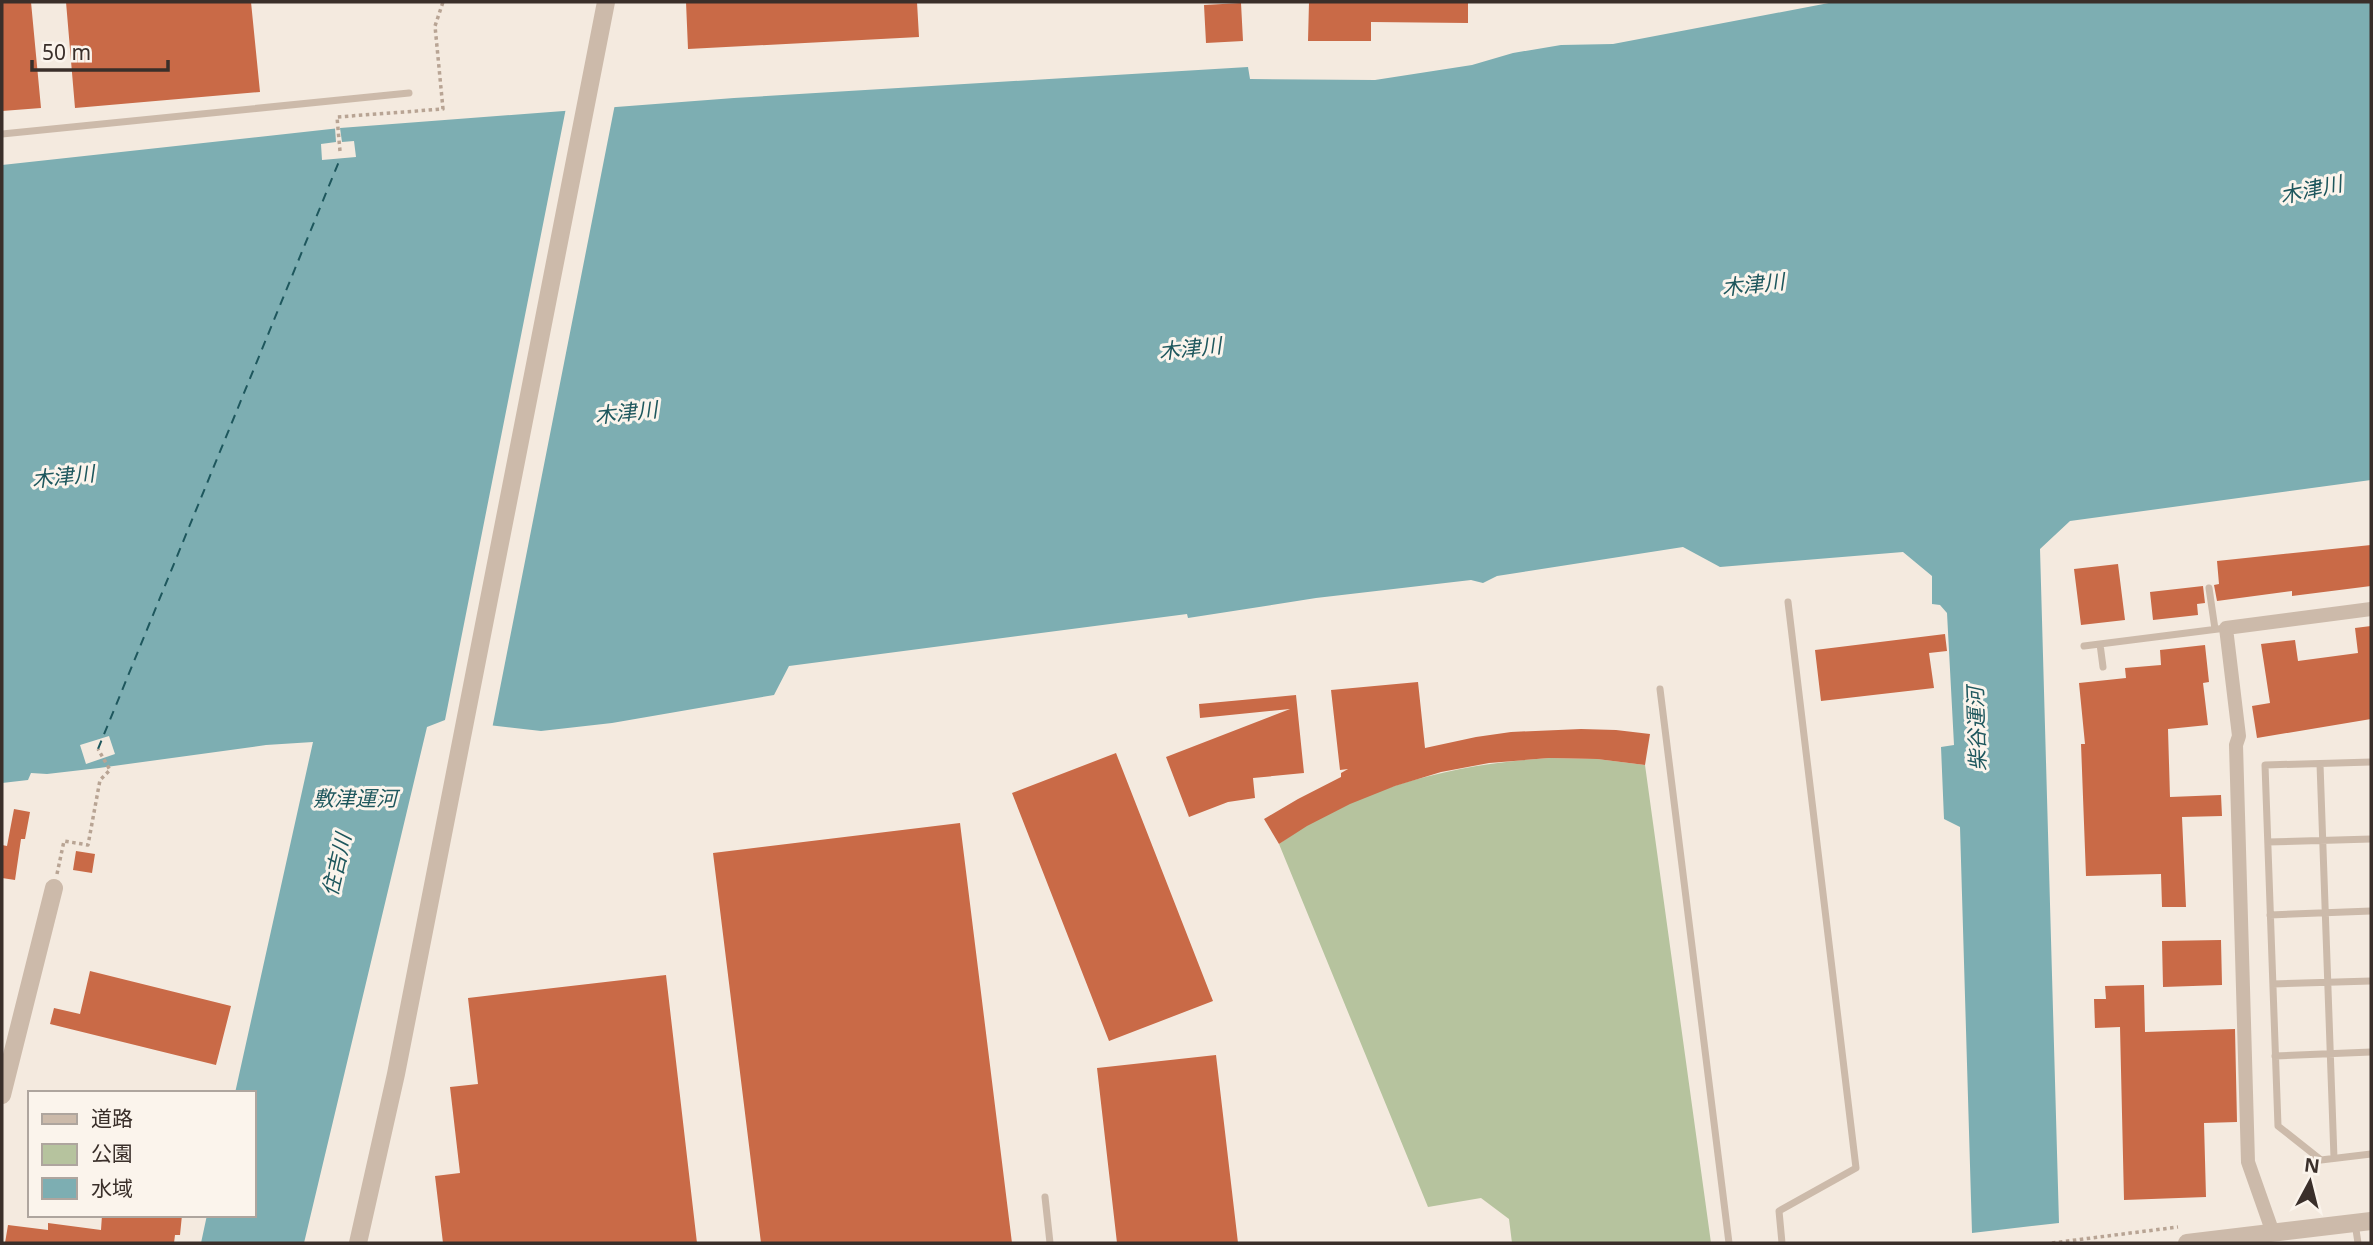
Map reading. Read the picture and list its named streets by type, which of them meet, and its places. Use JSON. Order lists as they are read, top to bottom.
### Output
{
  "water": [
    "木津川",
    "柴谷運河",
    "敷津運河",
    "住吉川"
  ],
  "legend": ["道路", "公園", "水域"],
  "scale_bar": "50 m",
  "north": "top"
}
